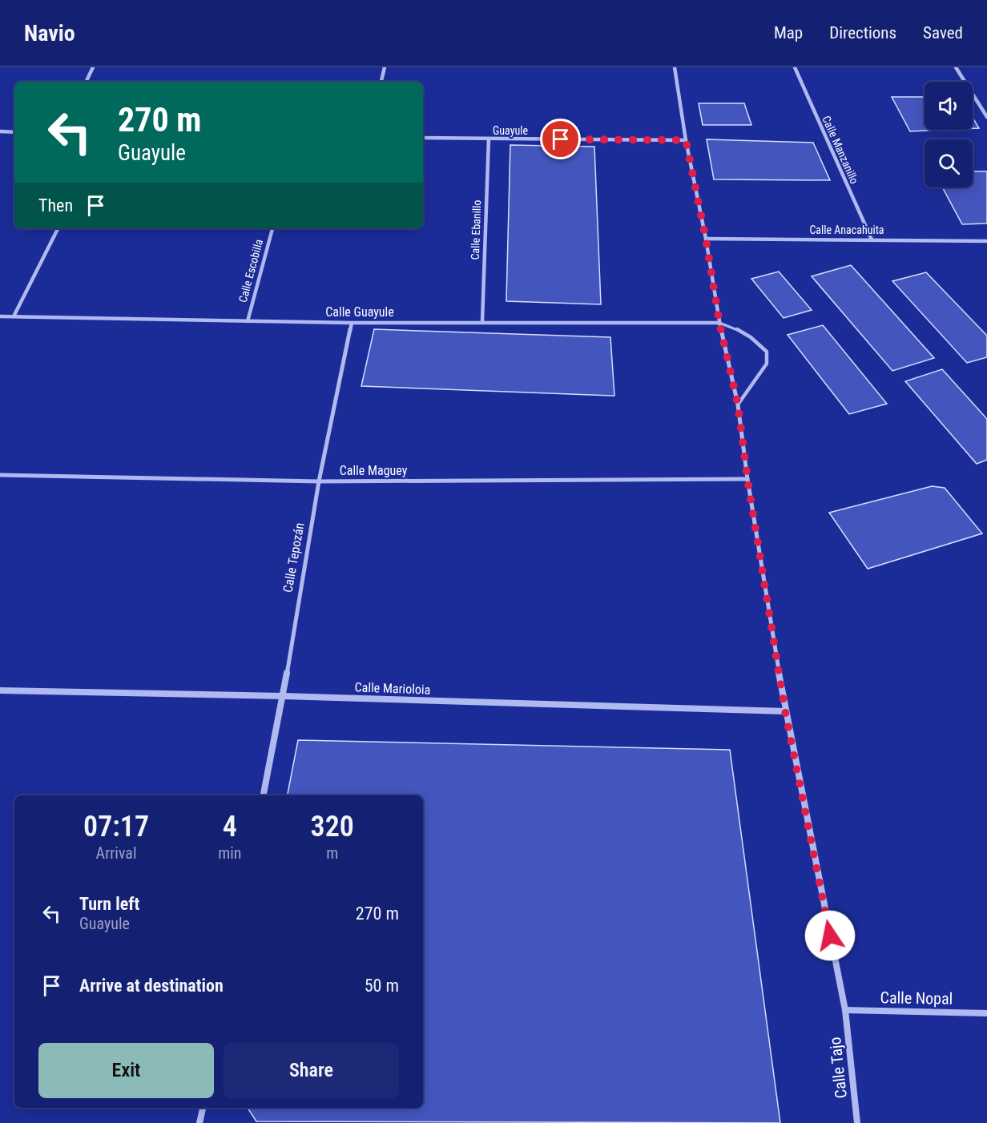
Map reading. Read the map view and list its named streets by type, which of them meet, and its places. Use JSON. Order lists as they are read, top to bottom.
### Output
{
  "streets": {
    "street": [
      "Guayule",
      "Calle Manzanillo",
      "Calle Ebanillo",
      "Calle Anacahuita",
      "Calle Escobilla",
      "Calle Guayule",
      "Calle Maguey",
      "Calle Tepozán",
      "Calle Marioloia",
      "Calle Nopal",
      "Calle Tajo"
    ]
  },
  "crossings": [
    ["Guayule", "Calle Ebanillo"],
    ["Guayule", "Calle Tajo"],
    ["Calle Manzanillo", "Calle Anacahuita"],
    ["Calle Ebanillo", "Calle Guayule"],
    ["Calle Anacahuita", "Calle Tajo"],
    ["Calle Escobilla", "Calle Guayule"],
    ["Calle Guayule", "Calle Tepozán"],
    ["Calle Guayule", "Calle Tajo"],
    ["Calle Maguey", "Calle Tepozán"],
    ["Calle Maguey", "Calle Tajo"],
    ["Calle Tepozán", "Calle Marioloia"],
    ["Calle Marioloia", "Calle Tajo"],
    ["Calle Nopal", "Calle Tajo"]
  ],
  "page": {
    "header": "Navio",
    "nav": ["Map", "Directions", "Saved"],
    "turn": ["270 m", "Guayule"],
    "then": "Then",
    "eta": [
      "07:17",
      "Arrival",
      "4",
      "min",
      "320",
      "m"
    ],
    "list": [
      {
        "name": "Turn left",
        "note": "Guayule",
        "value": "270 m"
      },
      {
        "name": "Arrive at destination",
        "value": "50 m"
      }
    ],
    "buttons": ["Exit", "Share"]
  }
}
